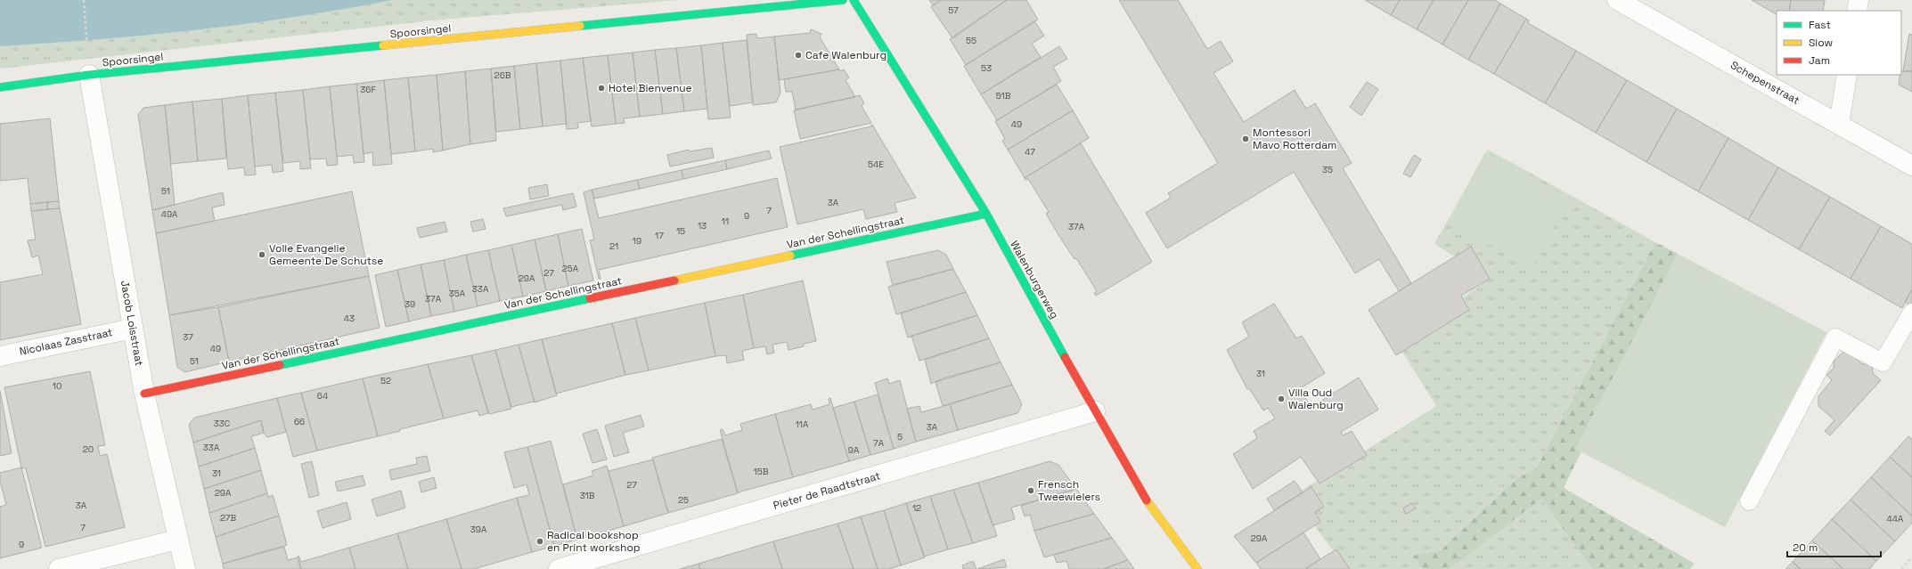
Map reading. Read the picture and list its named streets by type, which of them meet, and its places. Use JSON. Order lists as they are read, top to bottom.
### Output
{
  "streets": {
    "street": [
      "Spoorsingel",
      "Schepenstraat",
      "Van der Schellingstraat",
      "Walenburgerweg",
      "Jacob Loisstraat",
      "Nicolaas Zasstraat",
      "Pieter de Raadtstraat"
    ]
  },
  "crossings": [
    ["Spoorsingel", "Jacob Loisstraat"],
    ["Van der Schellingstraat", "Walenburgerweg"],
    ["Van der Schellingstraat", "Jacob Loisstraat"],
    ["Walenburgerweg", "Pieter de Raadtstraat"],
    ["Jacob Loisstraat", "Nicolaas Zasstraat"]
  ],
  "places": [
    "Cafe Walenburg",
    "Hotel Bienvenue",
    "Montessori Mavo Rotterdam",
    "Volle Evangelie Gemeente De Schutse",
    "Villa Oud Walenburg",
    "Frensch Tweewielers",
    "Radical bookshop en Print workshop"
  ],
  "house_numbers": [
    "57",
    "55",
    "53",
    "26B",
    "36F",
    "51B",
    "49",
    "47",
    "54E",
    "35",
    "51",
    "3A",
    "7",
    "49A",
    "9",
    "11",
    "13",
    "37A",
    "15",
    "17",
    "19",
    "21",
    "25A",
    "27",
    "29A",
    "33A",
    "35A",
    "37A",
    "39",
    "43",
    "37",
    "49",
    "51",
    "31",
    "52",
    "10",
    "64",
    "66",
    "33C",
    "11A",
    "3A",
    "5",
    "7A",
    "33A",
    "20",
    "9A",
    "15B",
    "31",
    "27",
    "29A",
    "31B",
    "25",
    "3A",
    "12",
    "27B",
    "44A",
    "7",
    "39A",
    "29A",
    "9"
  ],
  "legend": ["Fast", "Slow", "Jam"],
  "scale_bar": "20 m"
}
